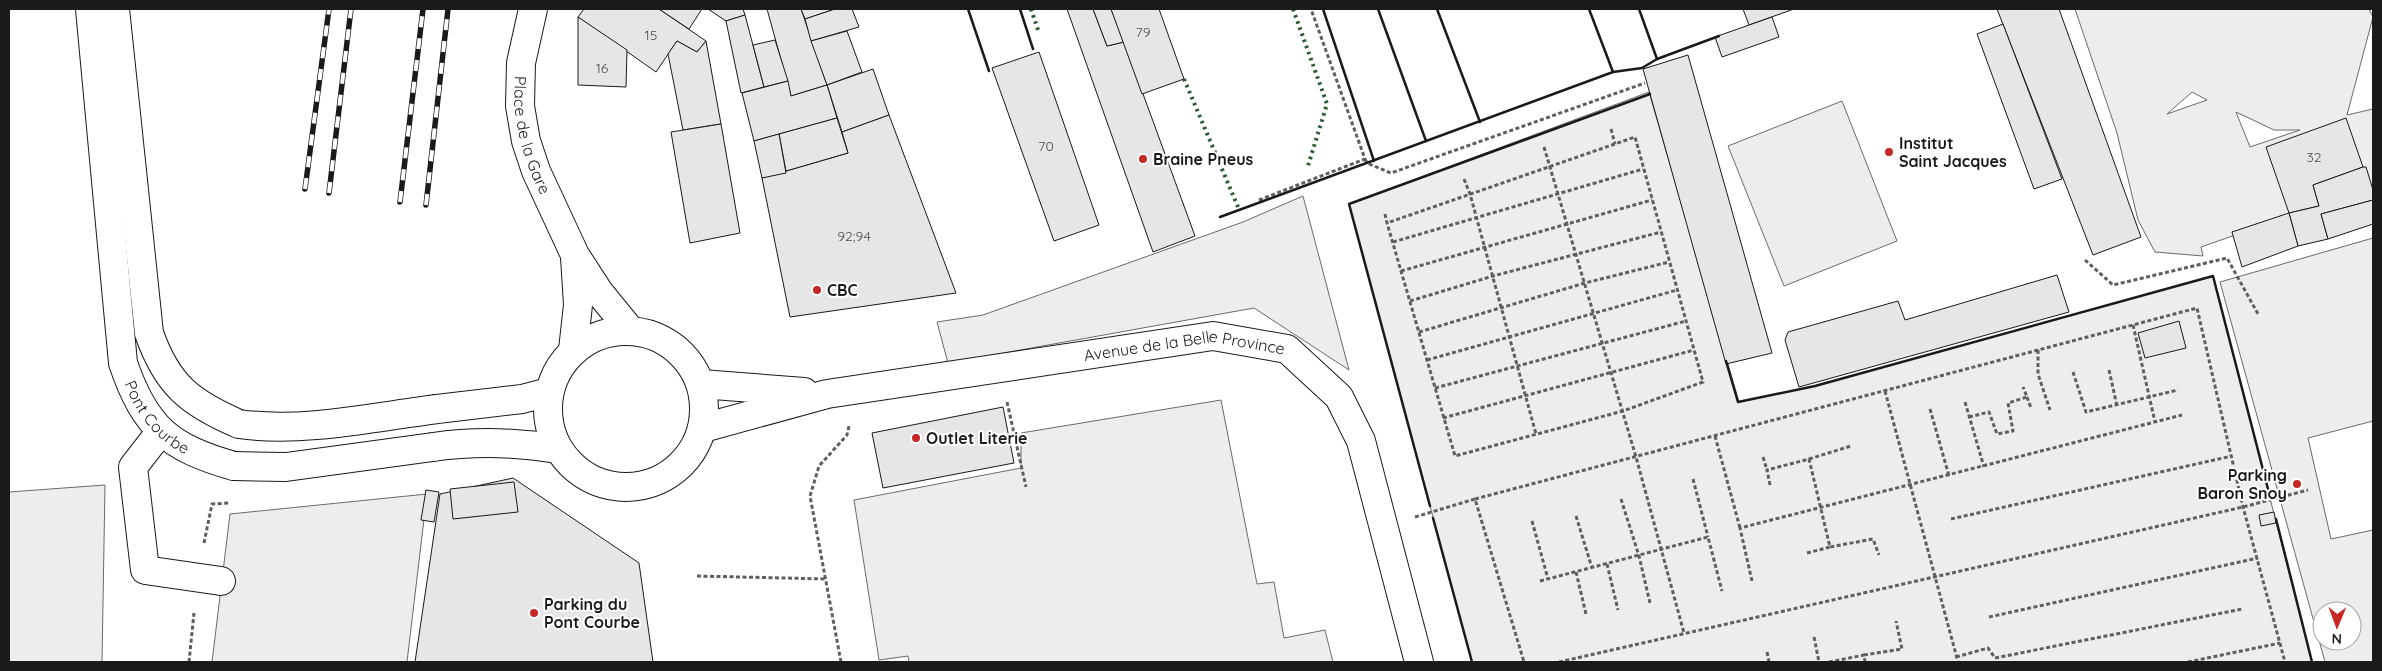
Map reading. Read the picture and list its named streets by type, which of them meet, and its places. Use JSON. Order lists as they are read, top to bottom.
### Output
{
  "streets": {
    "main road": ["Place de la Gare", "Avenue de la Belle Province", "Pont Courbe"]
  },
  "crossings": [
    ["Place de la Gare", "Avenue de la Belle Province"],
    ["Place de la Gare", "Pont Courbe"],
    ["Avenue de la Belle Province", "Pont Courbe"]
  ],
  "places": [
    "Institut Saint Jacques",
    "Braine Pneus",
    "CBC",
    "Outlet Literie",
    "Parking Baron Snoy",
    "Parking du Pont Courbe"
  ],
  "house_numbers": [
    "79",
    "15",
    "16",
    "70",
    "32",
    "92;94"
  ],
  "north": "bottom"
}
